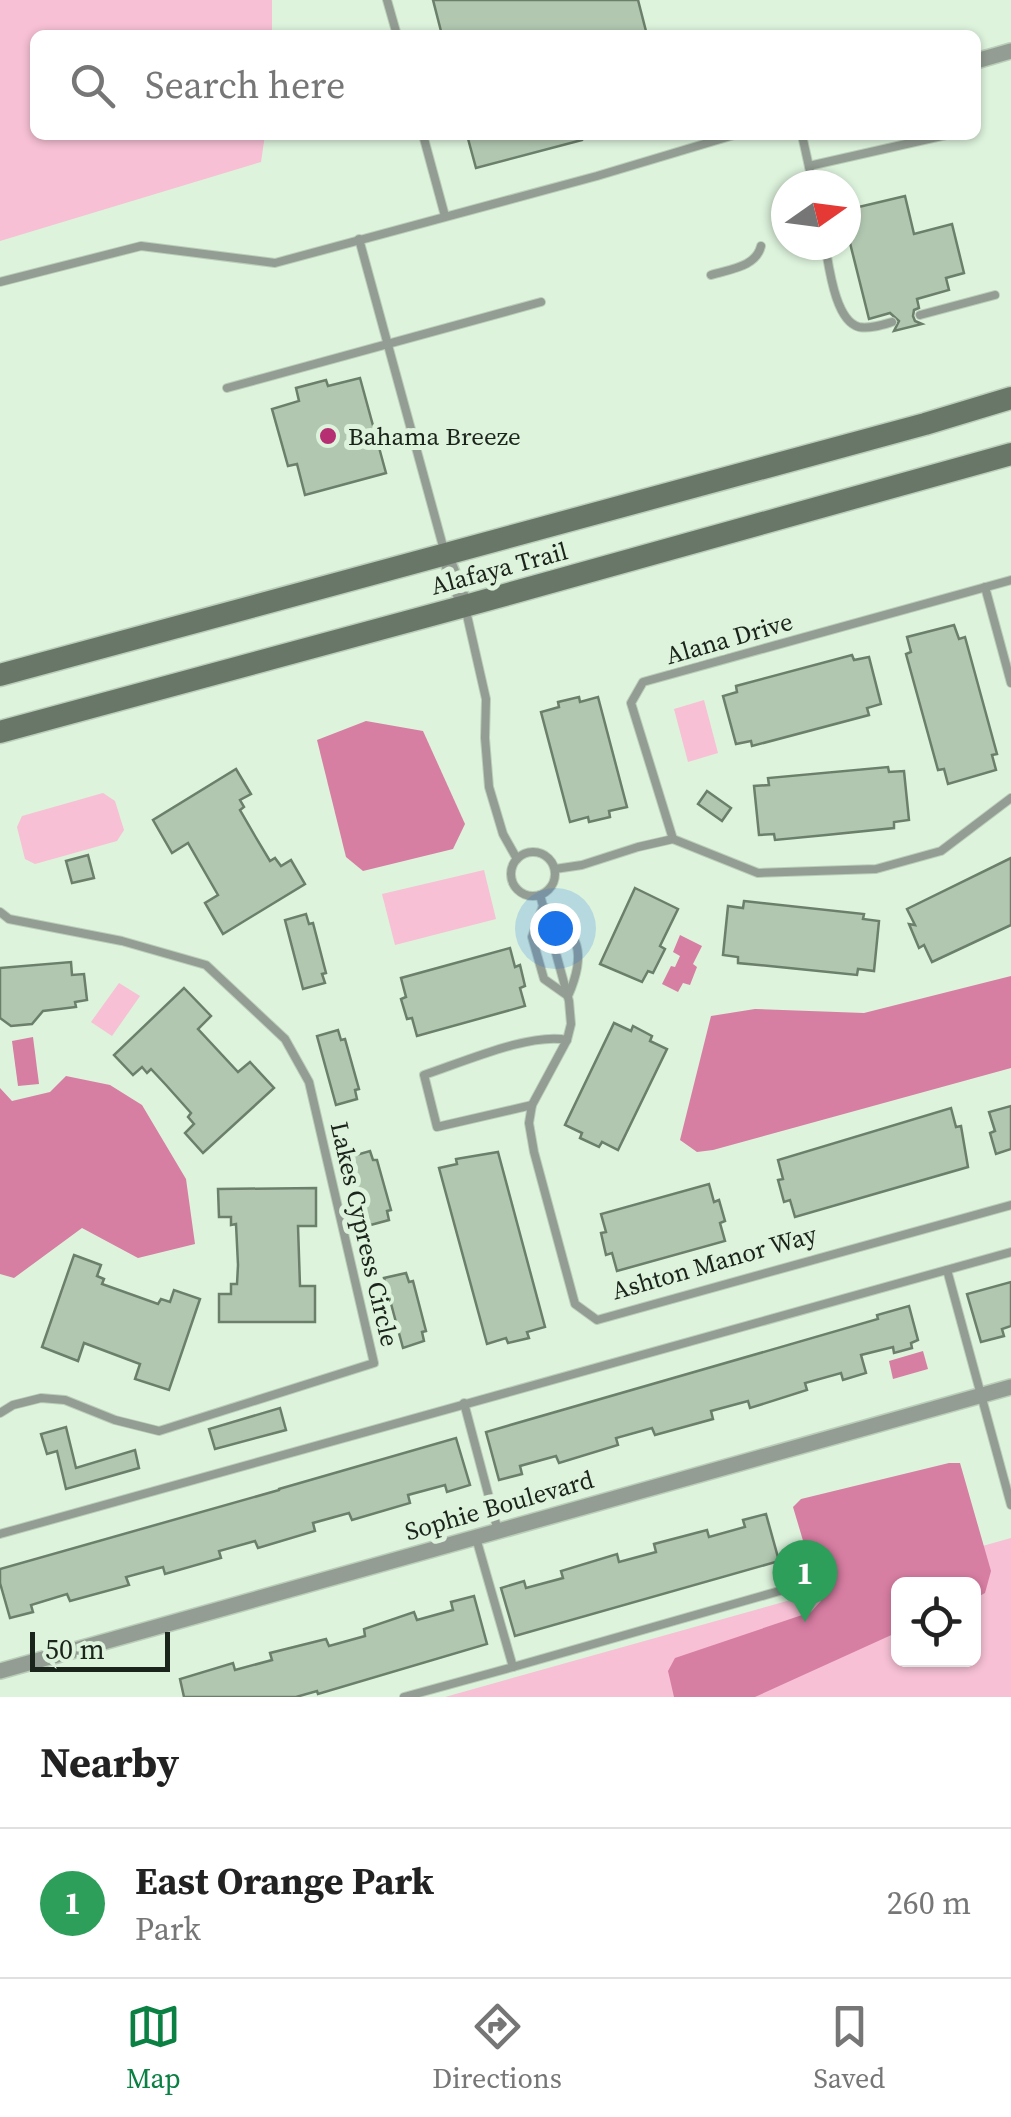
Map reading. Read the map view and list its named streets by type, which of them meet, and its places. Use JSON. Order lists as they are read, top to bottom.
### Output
{
  "streets": {
    "main road": ["Alafaya Trail"],
    "street": ["Sophie Boulevard"],
    "lane": ["Alana Drive", "Lakes Cypress Circle", "Ashton Manor Way"]
  },
  "places": ["Bahama Breeze"],
  "scale_bar": "50 m",
  "north": "right",
  "page": {
    "search": "Search here",
    "pins": "1",
    "scale": "50 m",
    "heading": "Nearby",
    "list": [
      {
        "mark": "1",
        "name": "East Orange Park",
        "note": "Park",
        "value": "260 m"
      }
    ],
    "nav": ["Map", "Directions", "Saved"]
  }
}
